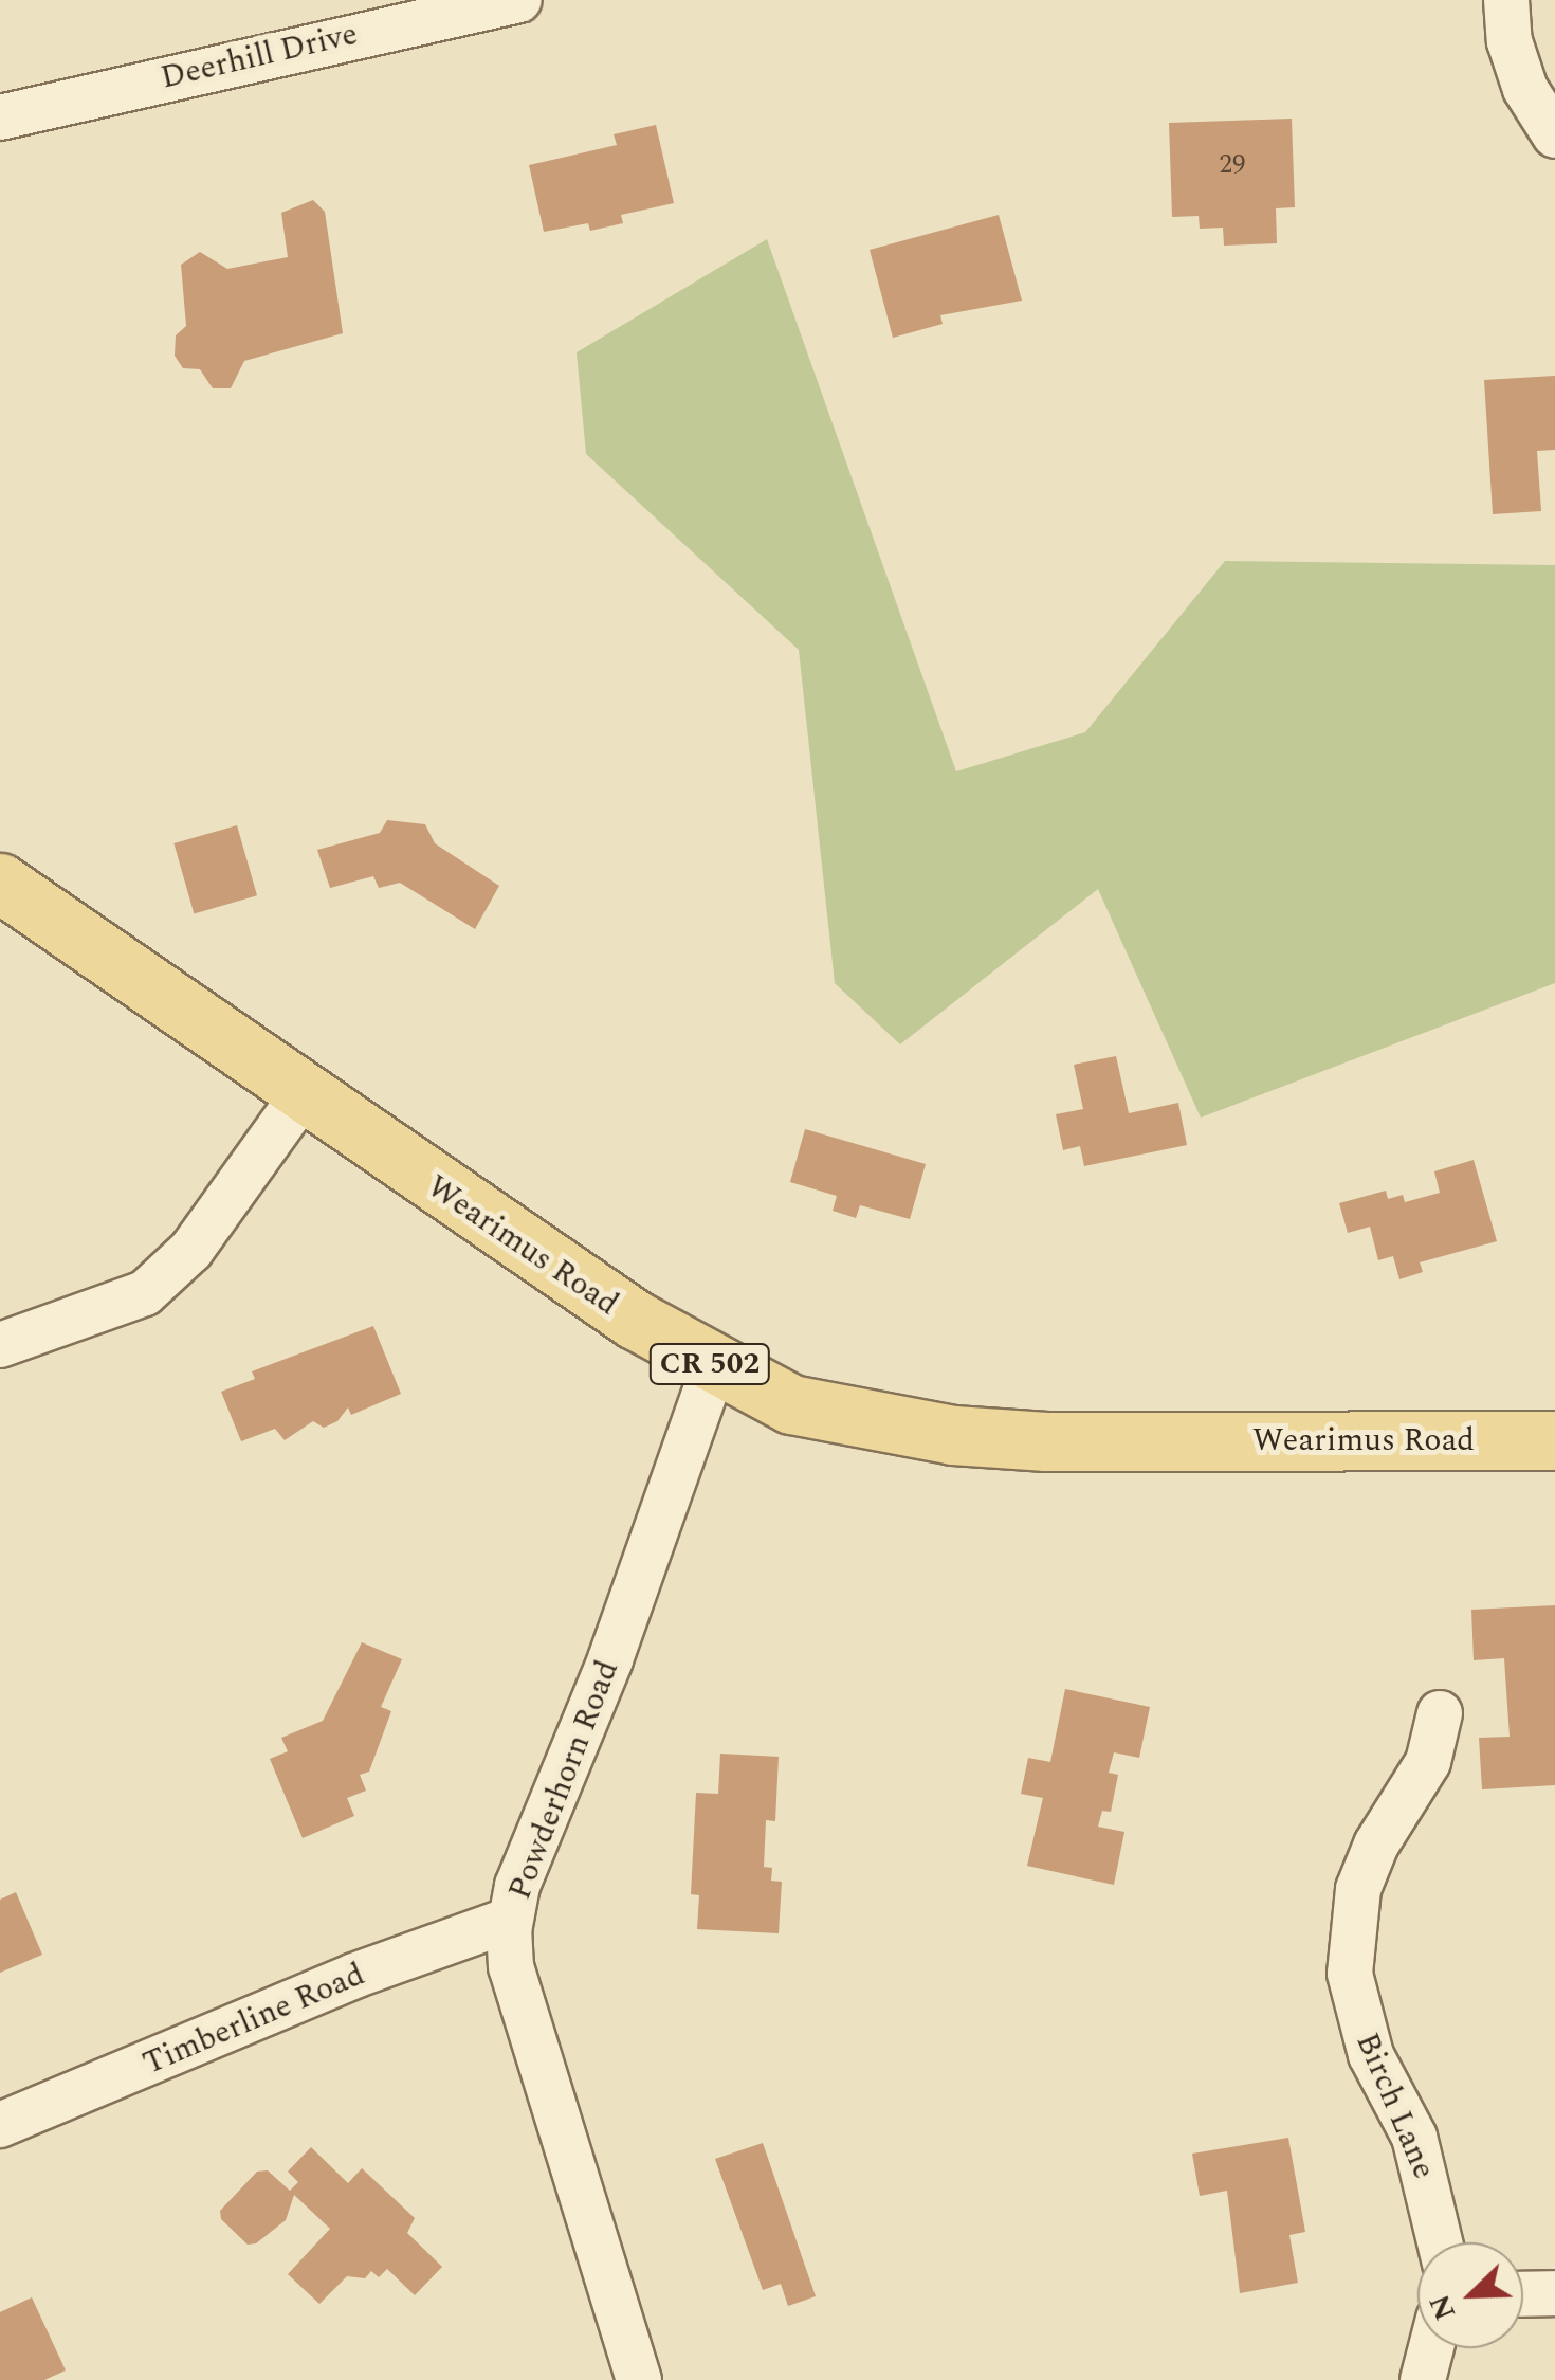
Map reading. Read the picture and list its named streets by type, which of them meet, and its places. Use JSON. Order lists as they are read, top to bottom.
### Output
{
  "streets": {
    "main road": ["Wearimus Road", "CR 502"],
    "street": [
      "Deerhill Drive",
      "Powderhorn Road",
      "Timberline Road",
      "Birch Lane"
    ]
  },
  "crossings": [
    ["Wearimus Road", "Powderhorn Road"],
    ["Powderhorn Road", "Timberline Road"]
  ],
  "house_numbers": ["29"],
  "north": "bottom left"
}
